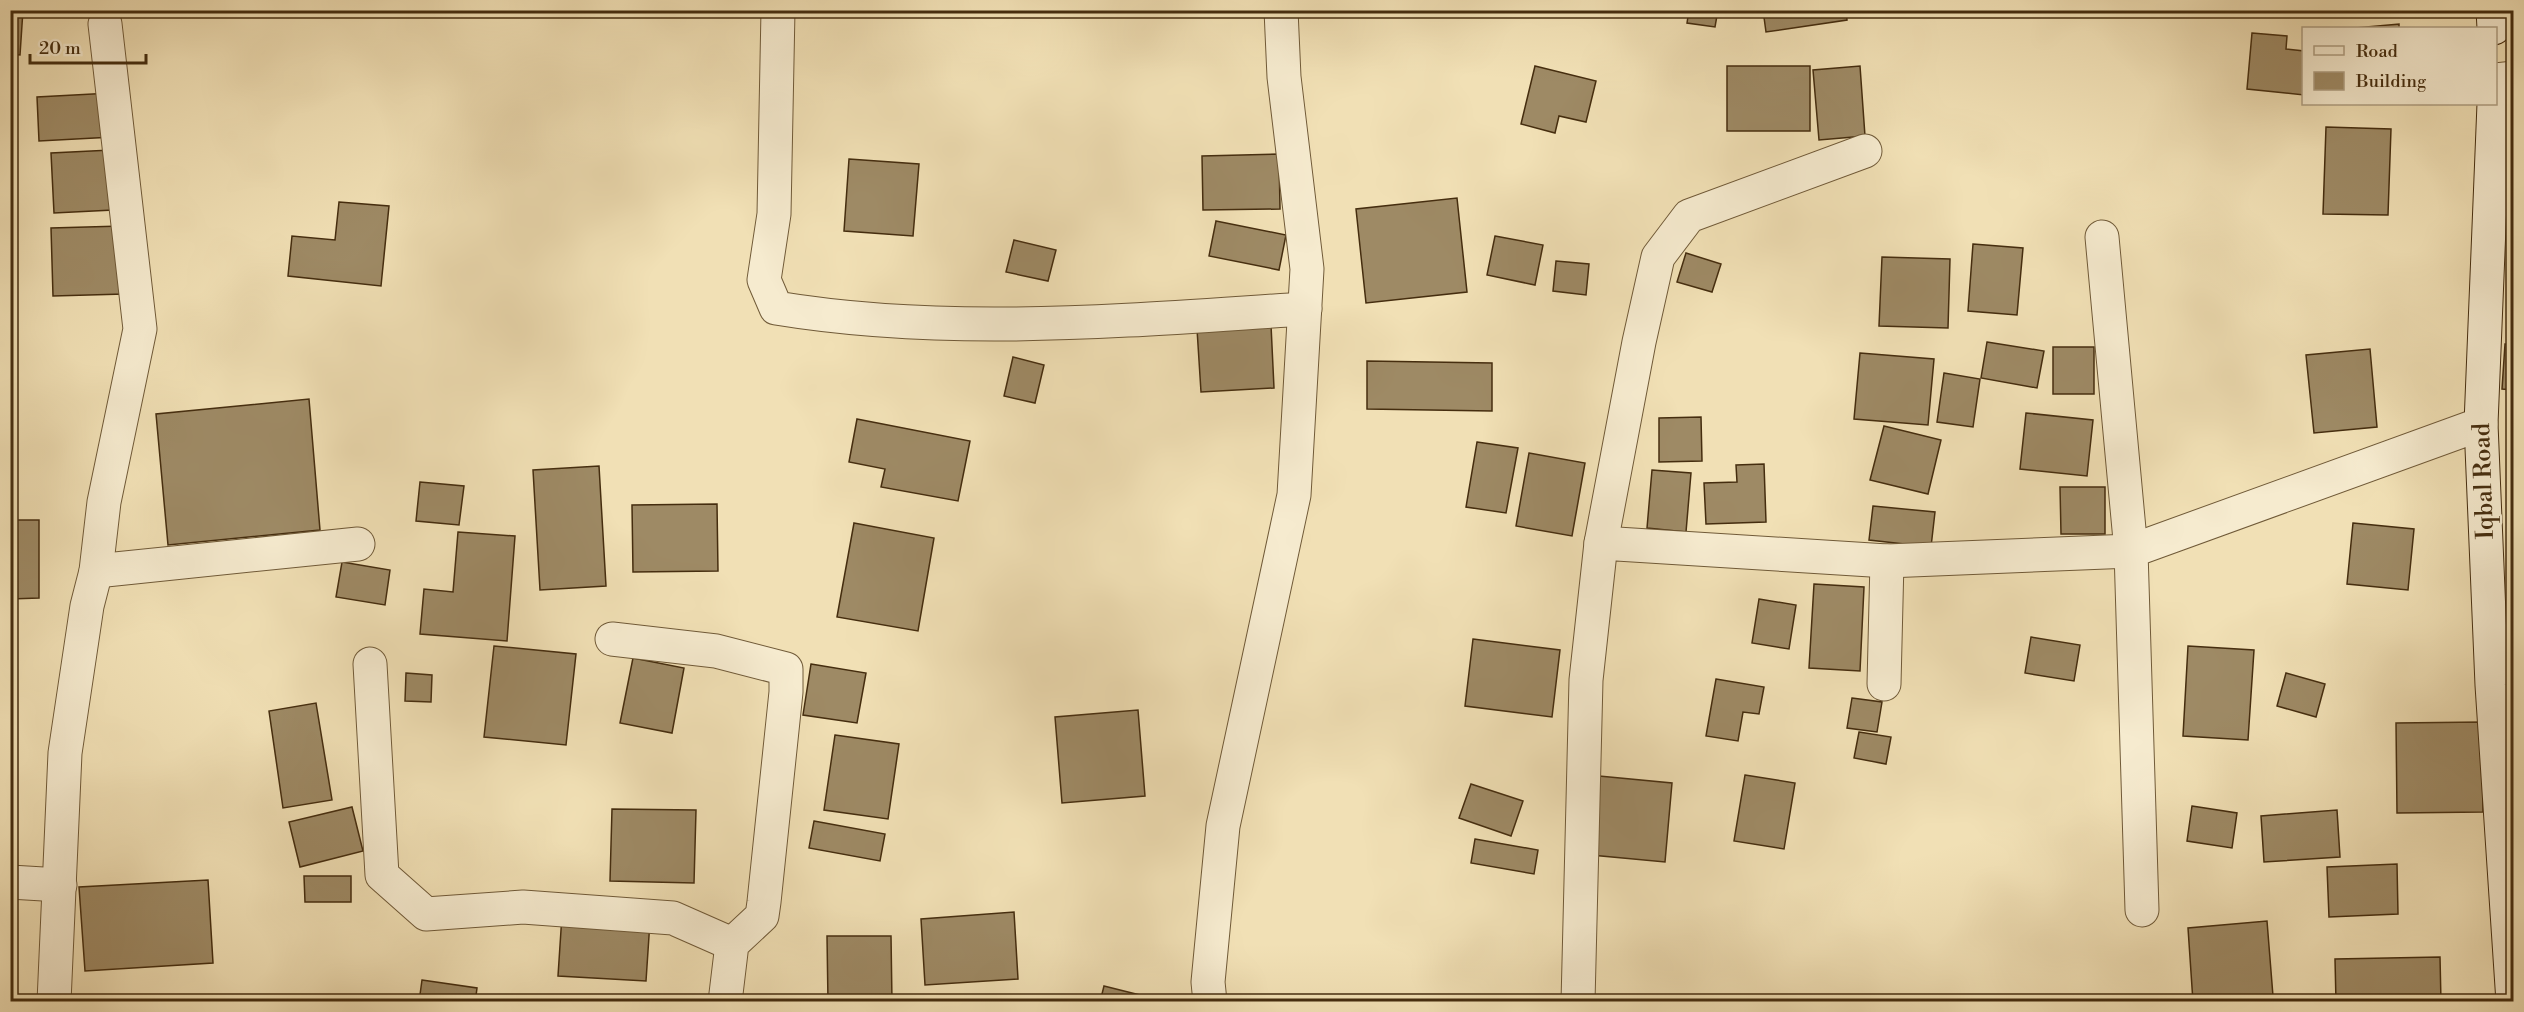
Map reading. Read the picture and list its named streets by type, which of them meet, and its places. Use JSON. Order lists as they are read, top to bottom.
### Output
{
  "streets": {
    "street": ["Iqbal Road"]
  },
  "legend": ["Road", "Building"],
  "scale_bar": "20 m"
}
